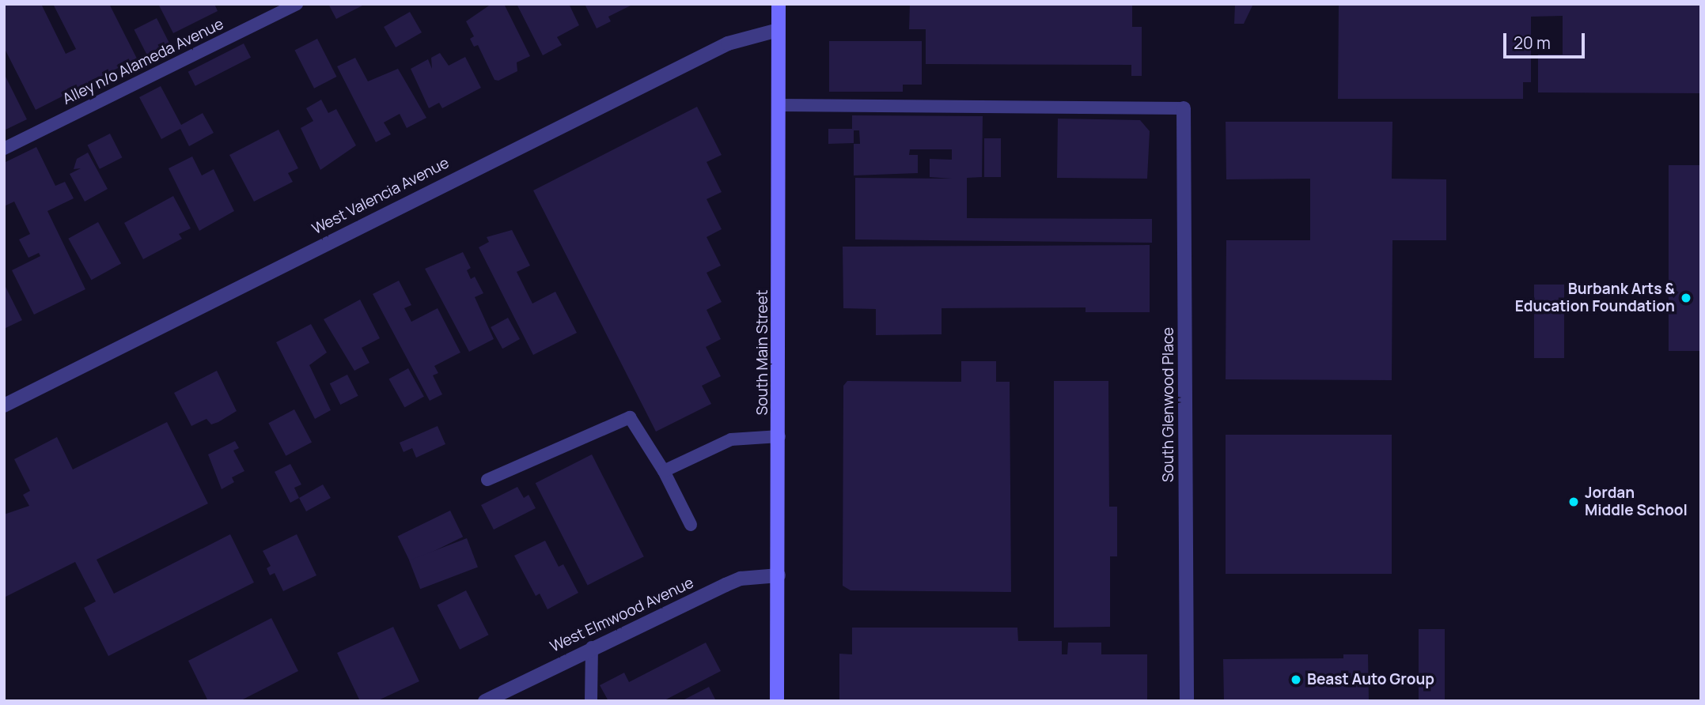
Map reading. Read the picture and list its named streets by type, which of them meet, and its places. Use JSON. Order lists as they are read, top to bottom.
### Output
{
  "streets": {
    "main road": ["South Main Street"],
    "street": ["West Valencia Avenue", "South Glenwood Place", "West Elmwood Avenue"],
    "lane": ["Alley n/o Alameda Avenue"]
  },
  "crossings": [
    ["West Valencia Avenue", "South Main Street"],
    ["South Main Street", "West Elmwood Avenue"]
  ],
  "places": ["Burbank Arts & Education Foundation", "Jordan Middle School", "Beast Auto Group"],
  "scale_bar": "20 m"
}
